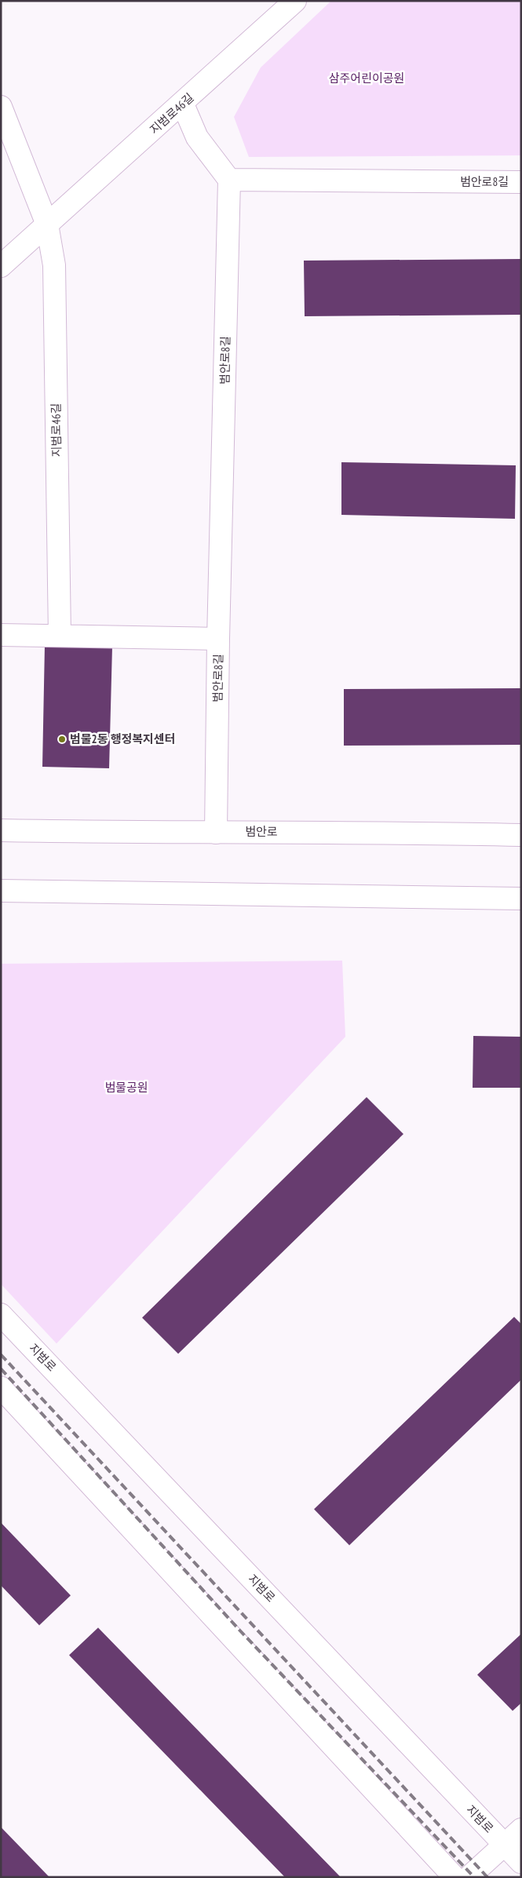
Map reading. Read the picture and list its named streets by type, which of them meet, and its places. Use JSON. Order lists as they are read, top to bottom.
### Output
{
  "streets": {
    "main road": [
      "지범로46길",
      "범안로8길",
      "범안로",
      "지범로"
    ]
  },
  "crossings": [
    ["범안로8길", "범안로"]
  ],
  "parks": ["삼주어린이공원", "범물공원"],
  "places": ["범물2동 행정복지센터"]
}
